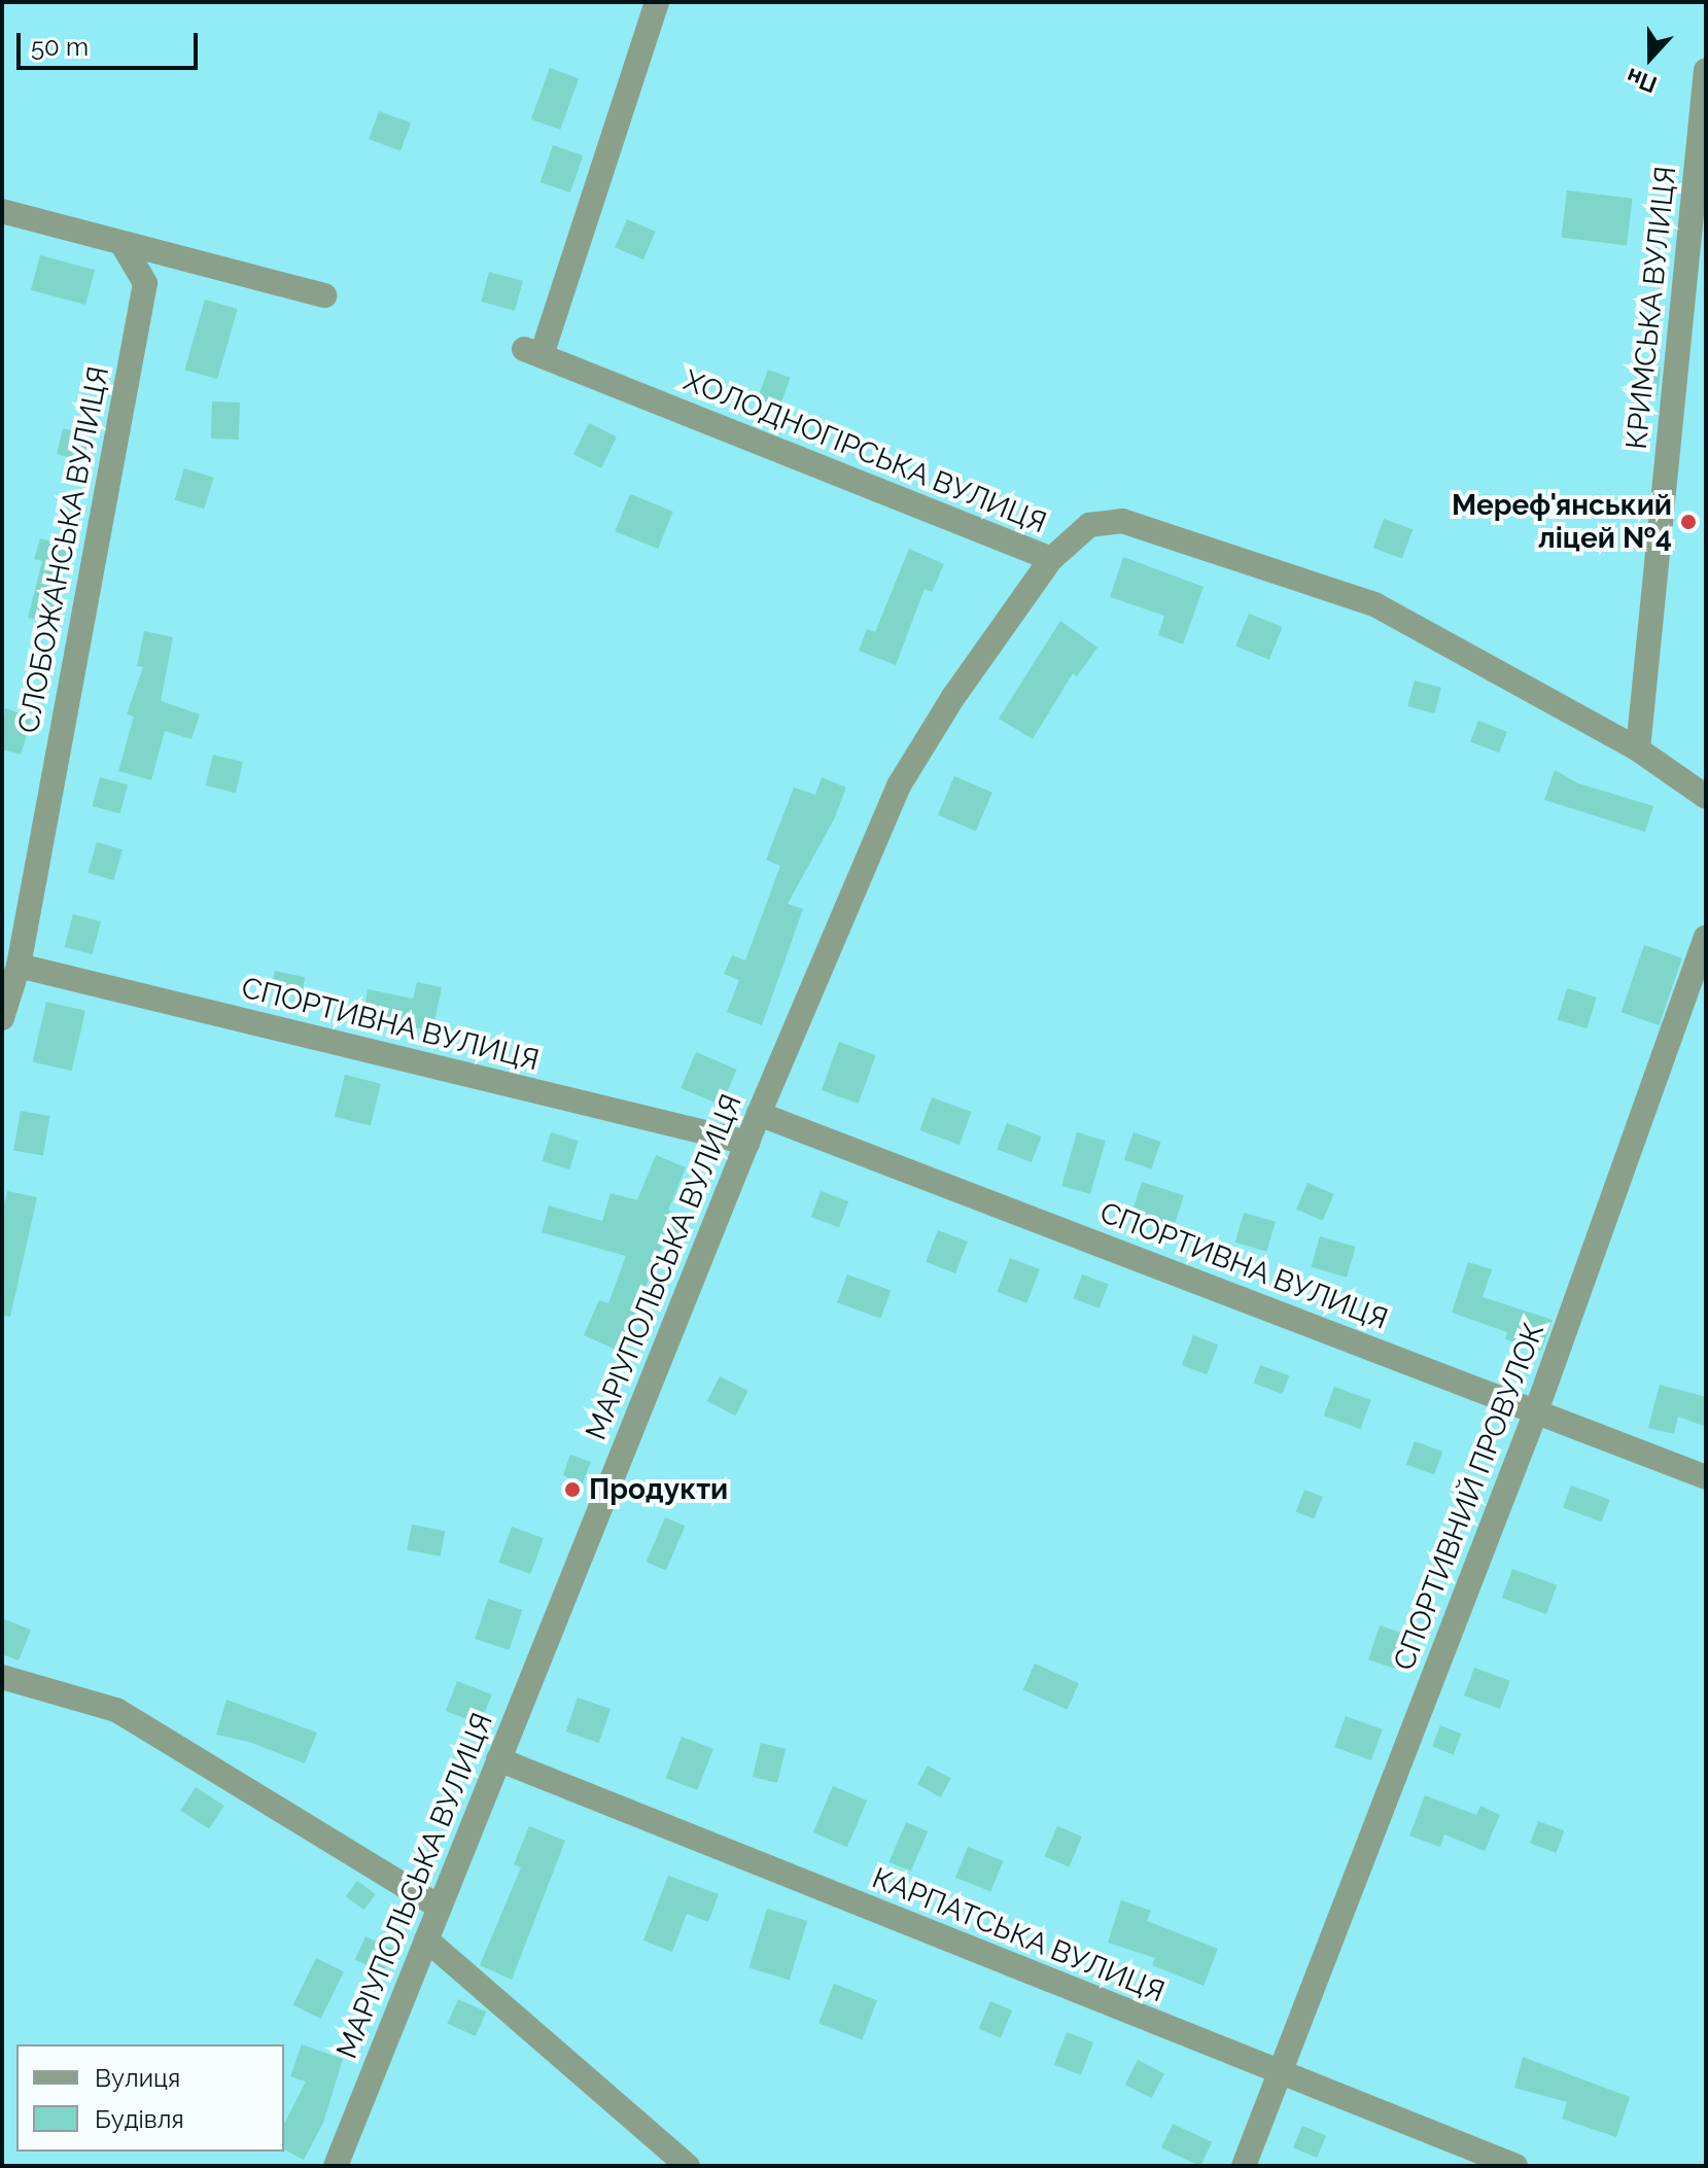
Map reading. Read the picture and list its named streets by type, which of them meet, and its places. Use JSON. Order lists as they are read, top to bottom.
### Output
{
  "streets": {
    "street": [
      "КРИМСЬКА ВУЛИЦЯ",
      "ХОЛОДНОГІРСЬКА ВУЛИЦЯ",
      "СЛОБОЖАНСЬКА ВУЛИЦЯ",
      "СПОРТИВНА ВУЛИЦЯ",
      "МАРІУПОЛЬСЬКА ВУЛИЦЯ",
      "СПОРТИВНИЙ ПРОВУЛОК",
      "КАРПАТСЬКА ВУЛИЦЯ"
    ]
  },
  "crossings": [
    ["КРИМСЬКА ВУЛИЦЯ", "ХОЛОДНОГІРСЬКА ВУЛИЦЯ"],
    ["ХОЛОДНОГІРСЬКА ВУЛИЦЯ", "МАРІУПОЛЬСЬКА ВУЛИЦЯ"],
    ["СЛОБОЖАНСЬКА ВУЛИЦЯ", "СПОРТИВНА ВУЛИЦЯ"],
    ["СПОРТИВНА ВУЛИЦЯ", "МАРІУПОЛЬСЬКА ВУЛИЦЯ"],
    ["СПОРТИВНА ВУЛИЦЯ", "СПОРТИВНИЙ ПРОВУЛОК"],
    ["МАРІУПОЛЬСЬКА ВУЛИЦЯ", "КАРПАТСЬКА ВУЛИЦЯ"],
    ["СПОРТИВНИЙ ПРОВУЛОК", "КАРПАТСЬКА ВУЛИЦЯ"]
  ],
  "places": ["Мереф'янський ліцей №4", "Продукти"],
  "legend": ["Вулиця", "Будівля"],
  "scale_bar": "50 m",
  "north": "bottom"
}
